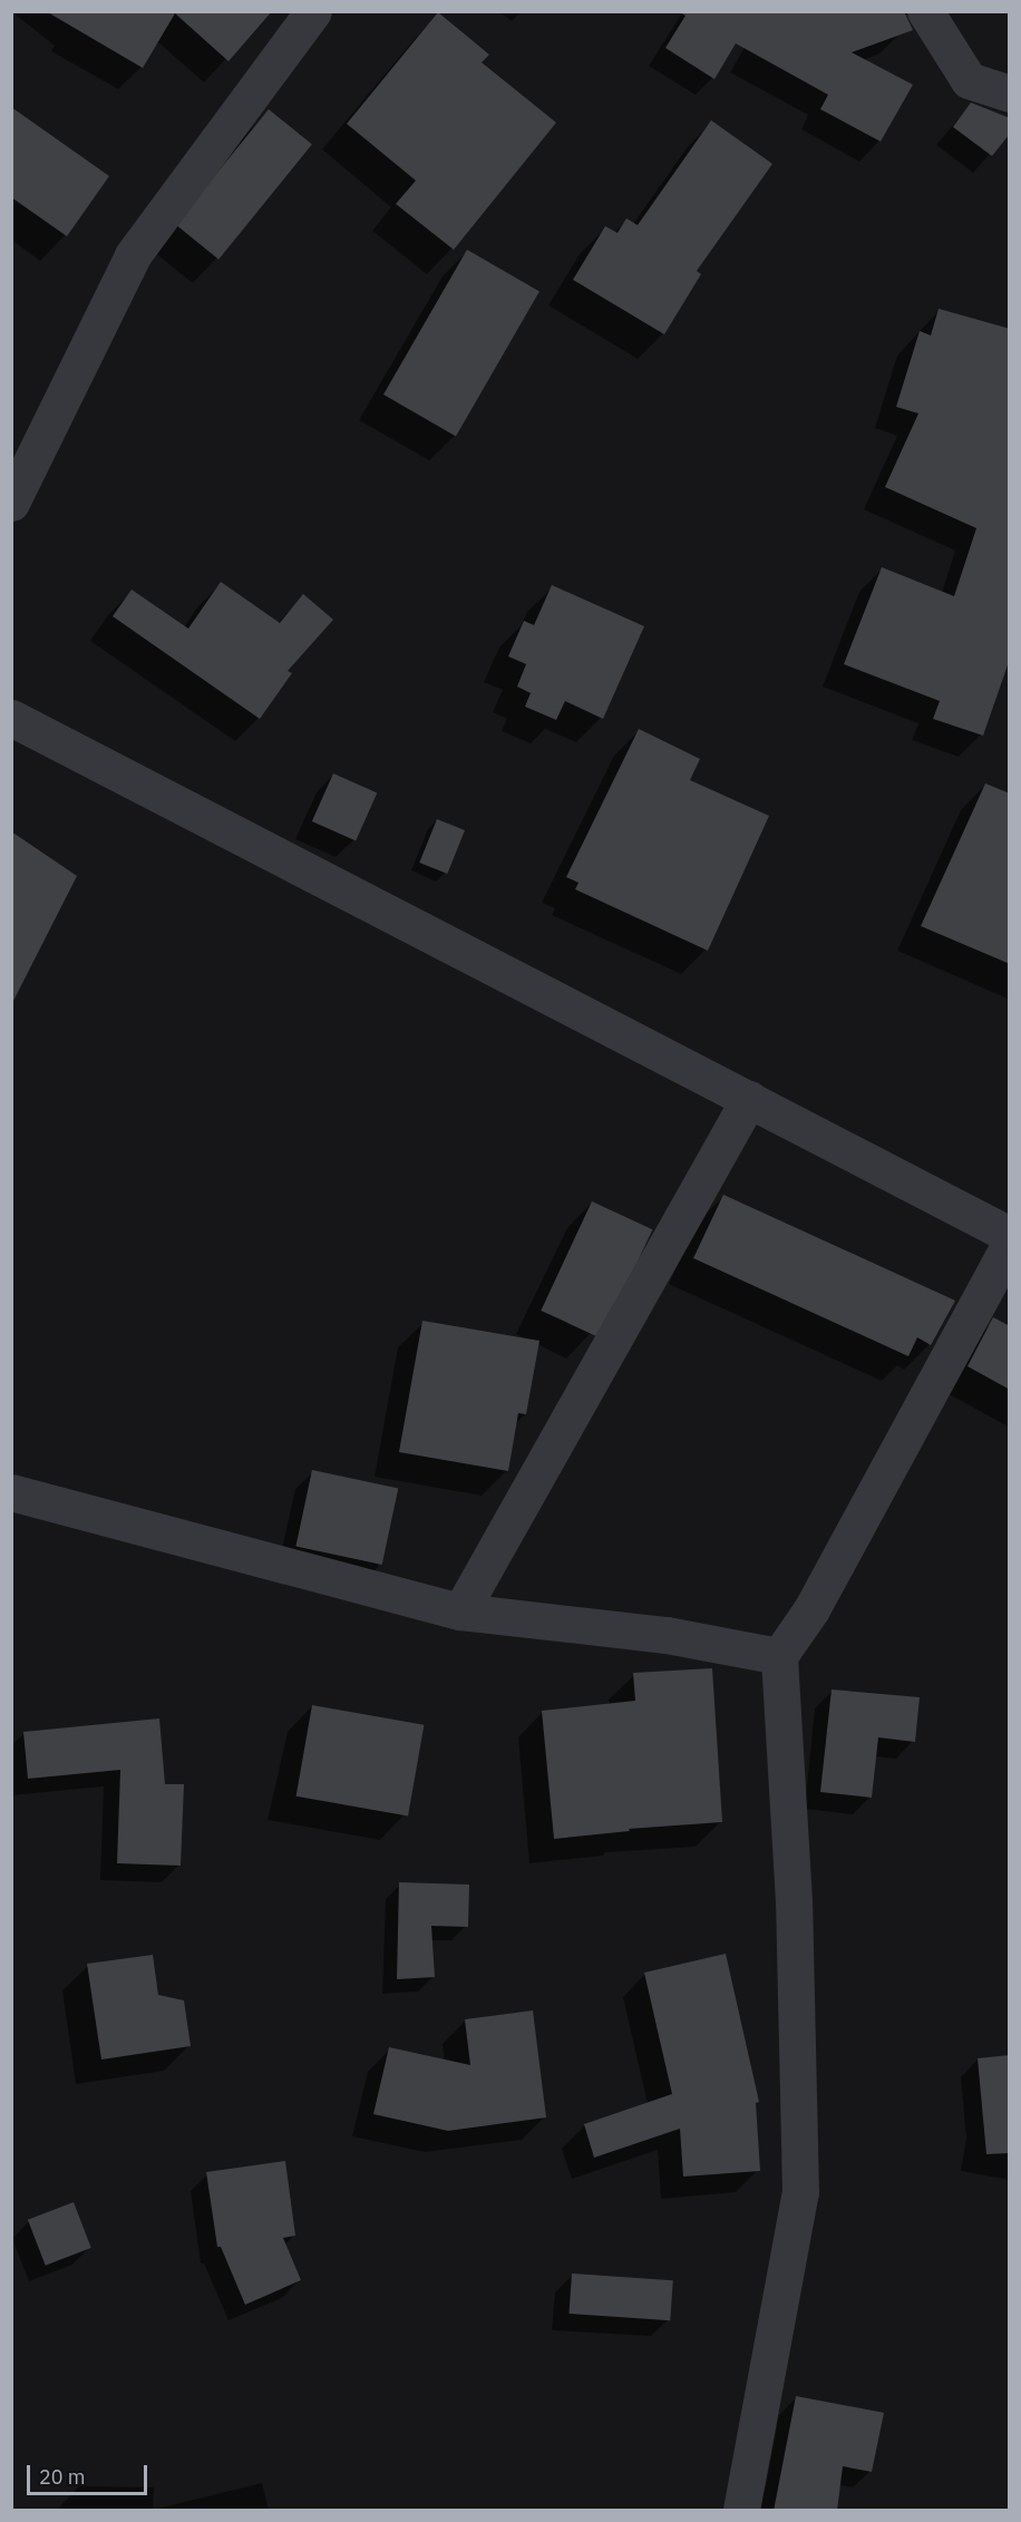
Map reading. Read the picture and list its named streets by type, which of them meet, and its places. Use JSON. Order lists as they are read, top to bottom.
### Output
{
  "scale_bar": "20 m"
}
